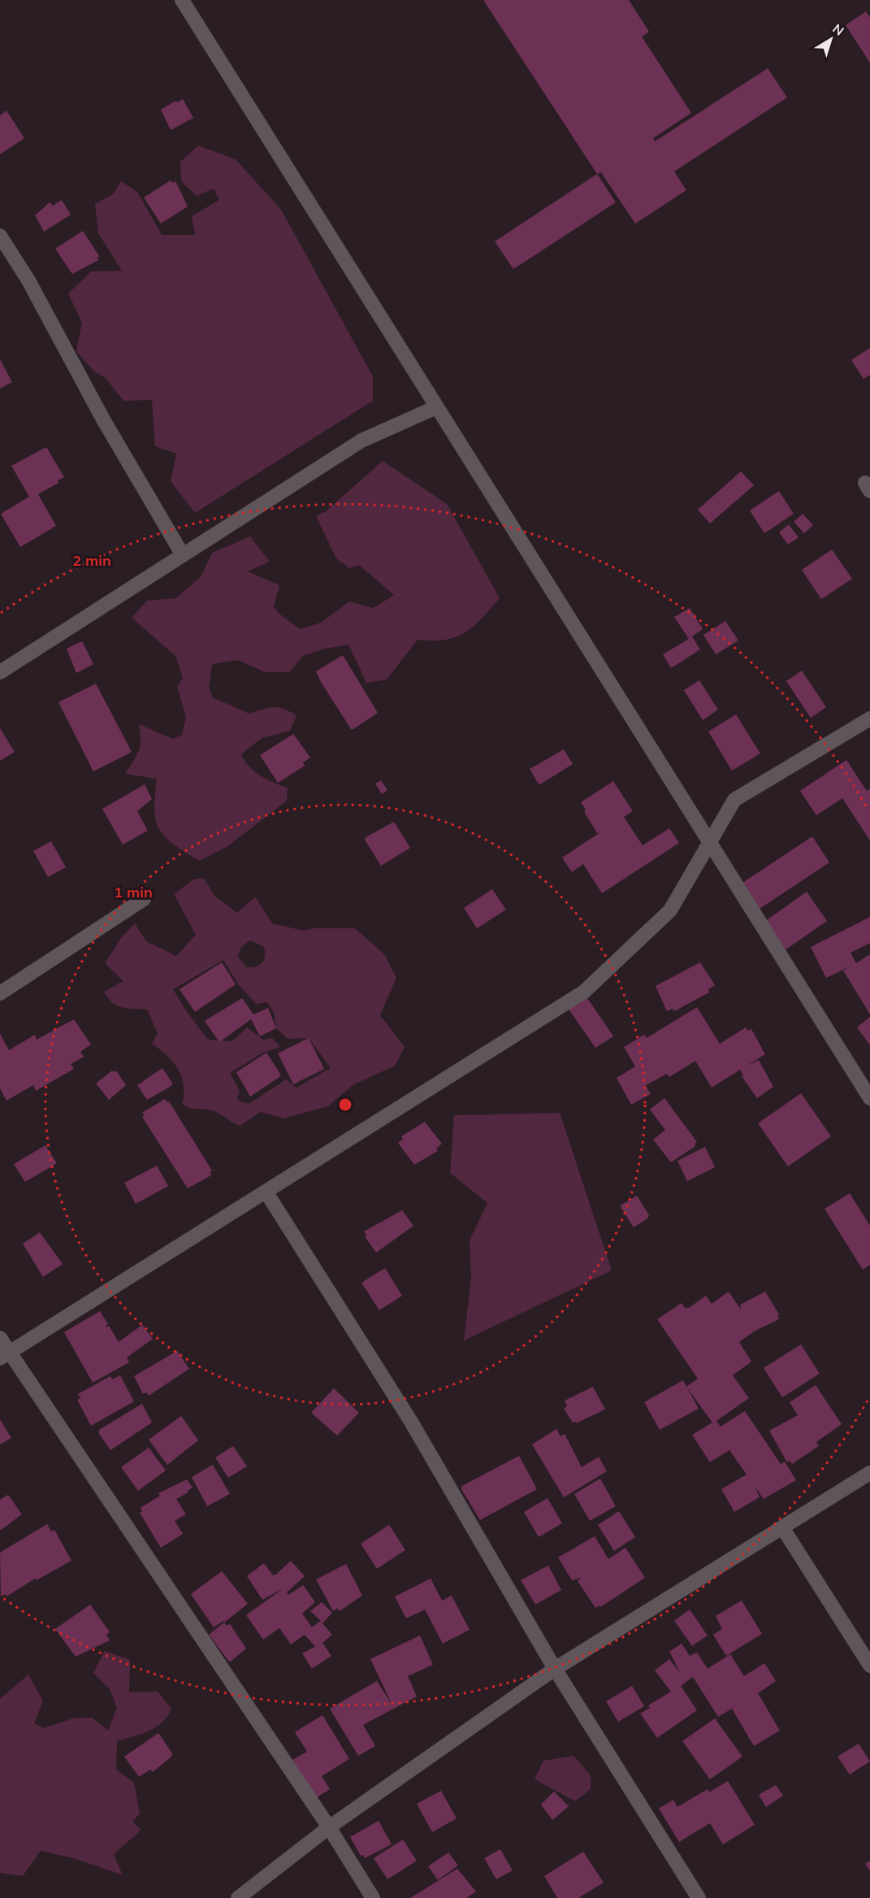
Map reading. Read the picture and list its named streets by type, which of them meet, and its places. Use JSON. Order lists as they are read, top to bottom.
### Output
{
  "north": "top right",
  "rings": ["2 min", "1 min"]
}
